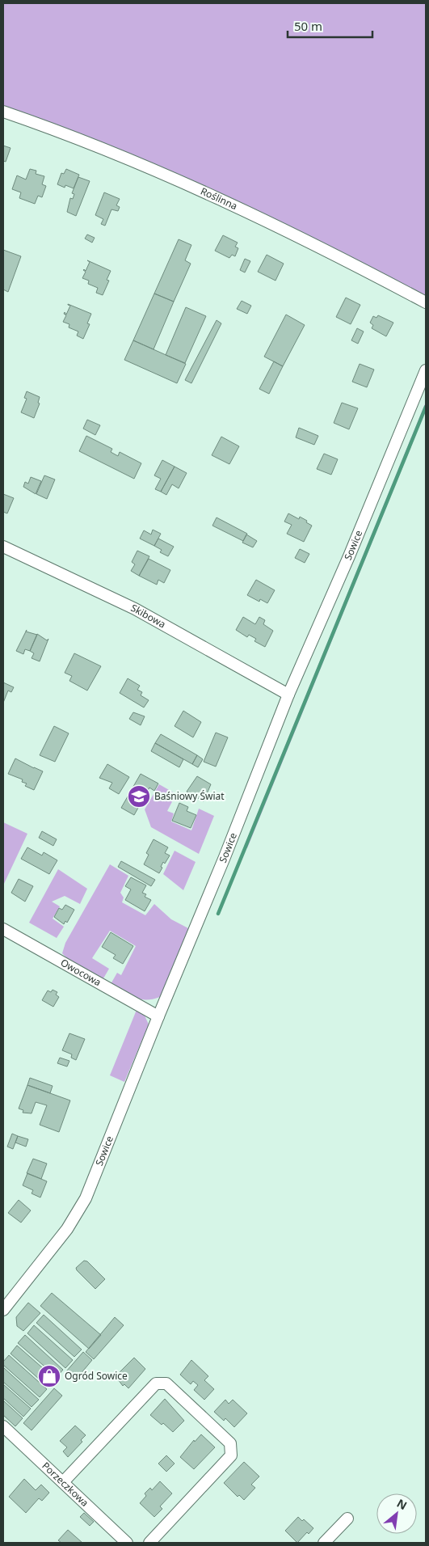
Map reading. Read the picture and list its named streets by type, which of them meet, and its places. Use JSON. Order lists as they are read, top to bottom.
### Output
{
  "streets": {
    "street": [
      "Roślinna",
      "Sowice",
      "Skibowa",
      "Owocowa",
      "Porzeczkowa"
    ]
  },
  "crossings": [
    ["Sowice", "Skibowa"],
    ["Sowice", "Owocowa"]
  ],
  "places": {
    "school or university": ["Baśniowy Świat"],
    "shop": ["Ogród Sowice"]
  },
  "scale_bar": "50 m",
  "north": "top right"
}
